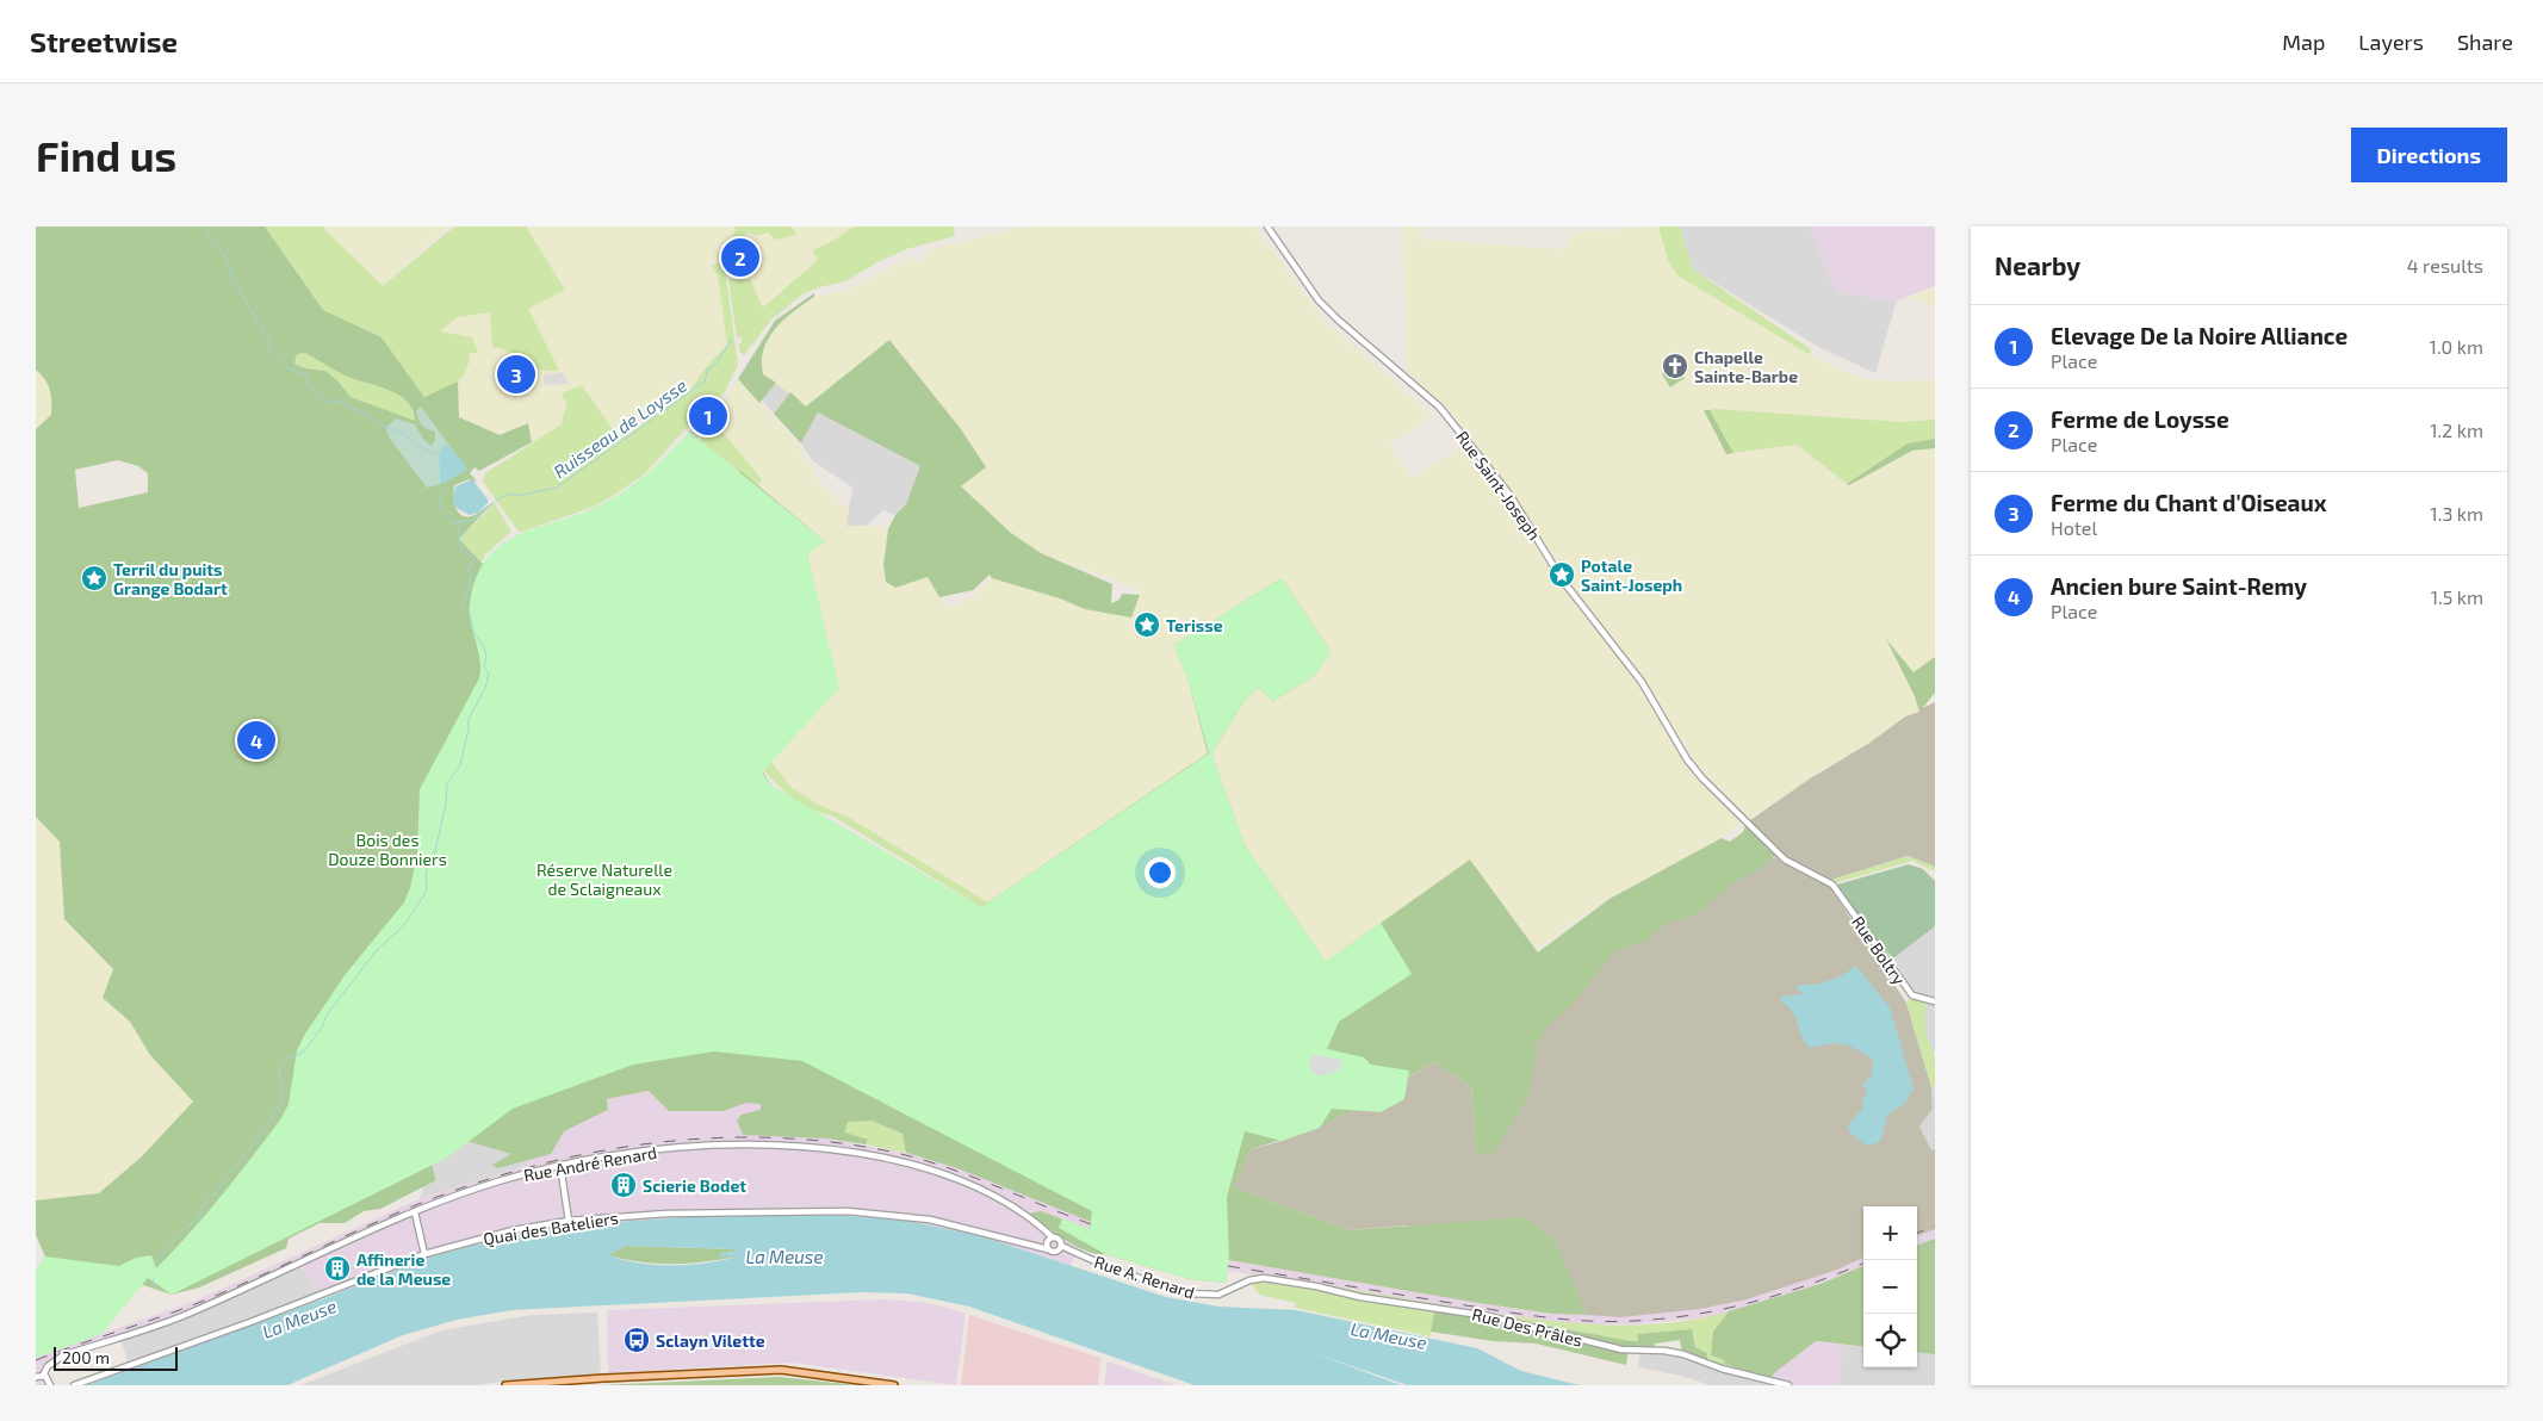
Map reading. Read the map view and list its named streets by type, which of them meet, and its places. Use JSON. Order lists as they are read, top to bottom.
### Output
{
  "streets": {
    "street": [
      "Rue Saint-Joseph",
      "Rue Boltry",
      "Rue André Renard",
      "Quai des Bateliers",
      "Rue A. Renard",
      "Rue Des Prâles"
    ]
  },
  "crossings": [
    ["Rue Saint-Joseph", "Rue Boltry"],
    ["Rue André Renard", "Quai des Bateliers"],
    ["Rue André Renard", "Rue A. Renard"],
    ["Quai des Bateliers", "Rue A. Renard"],
    ["Rue A. Renard", "Rue Des Prâles"]
  ],
  "water": ["Ruisseau de Loysse", "La Meuse"],
  "parks": ["Bois des Douze Bonniers", "Réserve Naturelle de Sclaigneaux"],
  "places": {
    "church": ["Chapelle Sainte-Barbe"],
    "place": ["Potale Saint-Joseph", "Terril du puits Grange Bodart", "Terisse"],
    "building": ["Scierie Bodet", "Affinerie de la Meuse"],
    "bus stop": ["Sclayn Vilette"]
  },
  "scale_bar": "200 m",
  "page": {
    "header": "Streetwise",
    "nav": ["Map", "Layers", "Share"],
    "buttons": "Directions",
    "title": "Find us",
    "heading": ["Nearby", "4 results"],
    "pins": [
      "2",
      "3",
      "1",
      "4"
    ],
    "list": [
      {
        "mark": "1",
        "name": "Elevage De la Noire Alliance",
        "note": "Place",
        "value": "1.0 km"
      },
      {
        "mark": "2",
        "name": "Ferme de Loysse",
        "note": "Place",
        "value": "1.2 km"
      },
      {
        "mark": "3",
        "name": "Ferme du Chant d'Oiseaux",
        "note": "Hotel",
        "value": "1.3 km"
      },
      {
        "mark": "4",
        "name": "Ancien bure Saint-Remy",
        "note": "Place",
        "value": "1.5 km"
      }
    ],
    "map_buttons": ["+", "−"],
    "scale": "200 m"
  }
}
